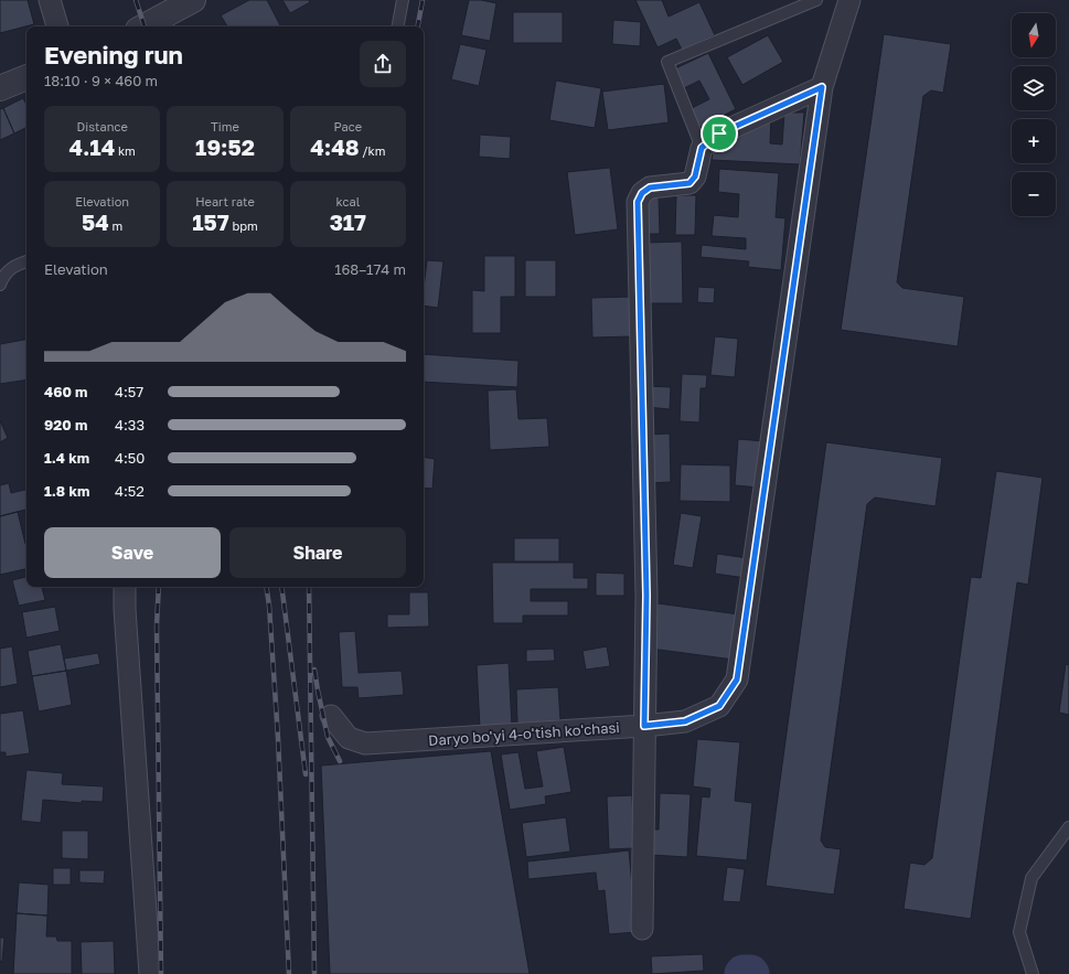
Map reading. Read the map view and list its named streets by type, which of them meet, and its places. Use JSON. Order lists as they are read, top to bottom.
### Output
{
  "streets": {
    "street": ["Daryo bo'yi 4-o'tish ko'chasi"]
  },
  "north": "bottom",
  "page": {
    "map_buttons": ["+", "−"],
    "heading": ["Evening run", "18:10 · 9 × 460 m"],
    "stats": [
      ["Distance", "4.14 km"],
      ["Time", "19:52"],
      ["Pace", "4:48 /km"],
      ["Elevation", "54 m"],
      ["Heart rate", "157 bpm"],
      ["kcal", "317"]
    ],
    "chart": ["Elevation", "168–174 m"],
    "list": [
      {
        "name": "460 m",
        "note": "4:57"
      },
      {
        "name": "920 m",
        "note": "4:33"
      },
      {
        "name": "1.4 km",
        "note": "4:50"
      },
      {
        "name": "1.8 km",
        "note": "4:52"
      }
    ],
    "buttons": ["Save", "Share"]
  }
}
